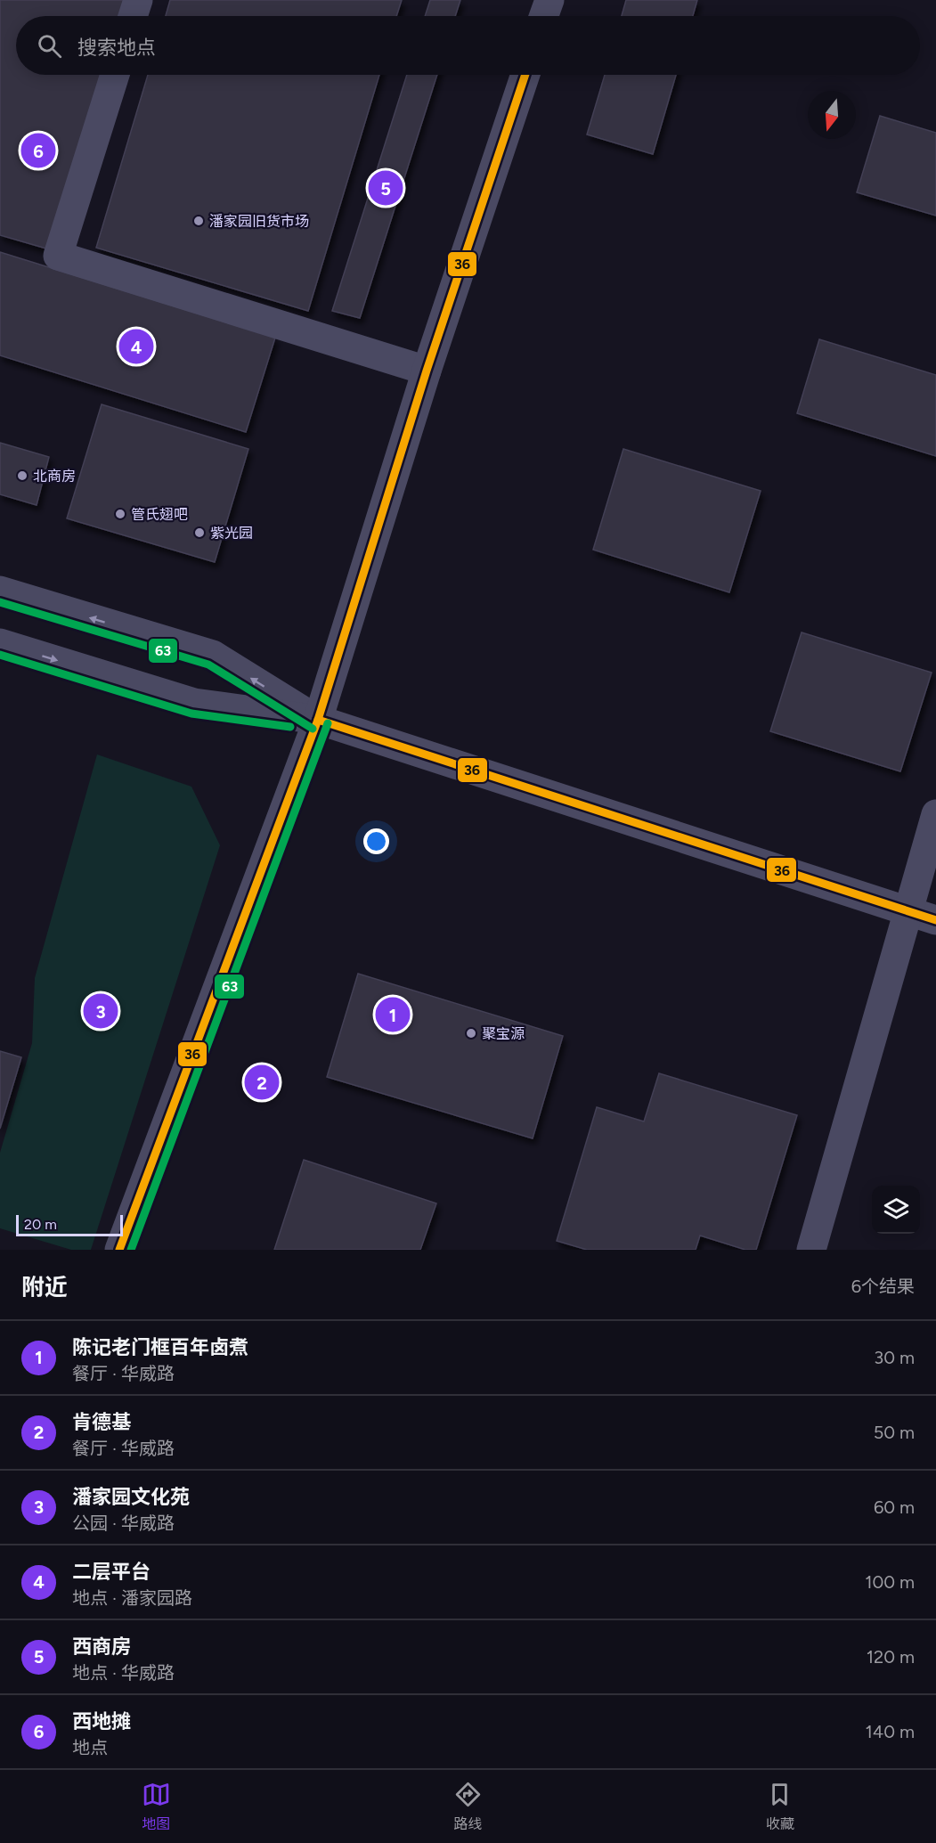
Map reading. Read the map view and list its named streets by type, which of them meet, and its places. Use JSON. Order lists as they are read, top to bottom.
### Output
{
  "places": [
    "潘家园旧货市场",
    "北商房",
    "管氏翅吧",
    "紫光园",
    "聚宝源"
  ],
  "lines": ["transit line 36", "transit line 63"],
  "scale_bar": "20 m",
  "north": "bottom",
  "page": {
    "search": "搜索地点",
    "pins": [
      "6",
      "5",
      "4",
      "3",
      "1",
      "2"
    ],
    "scale": "20 m",
    "heading": ["附近", "6个结果"],
    "list": [
      {
        "mark": "1",
        "name": "陈记老门框百年卤煮",
        "note": "餐厅 · 华威路",
        "value": "30 m"
      },
      {
        "mark": "2",
        "name": "肯德基",
        "note": "餐厅 · 华威路",
        "value": "50 m"
      },
      {
        "mark": "3",
        "name": "潘家园文化苑",
        "note": "公园 · 华威路",
        "value": "60 m"
      },
      {
        "mark": "4",
        "name": "二层平台",
        "note": "地点 · 潘家园路",
        "value": "100 m"
      },
      {
        "mark": "5",
        "name": "西商房",
        "note": "地点 · 华威路",
        "value": "120 m"
      },
      {
        "mark": "6",
        "name": "西地摊",
        "note": "地点",
        "value": "140 m"
      }
    ],
    "nav": ["地图", "路线", "收藏"]
  }
}
